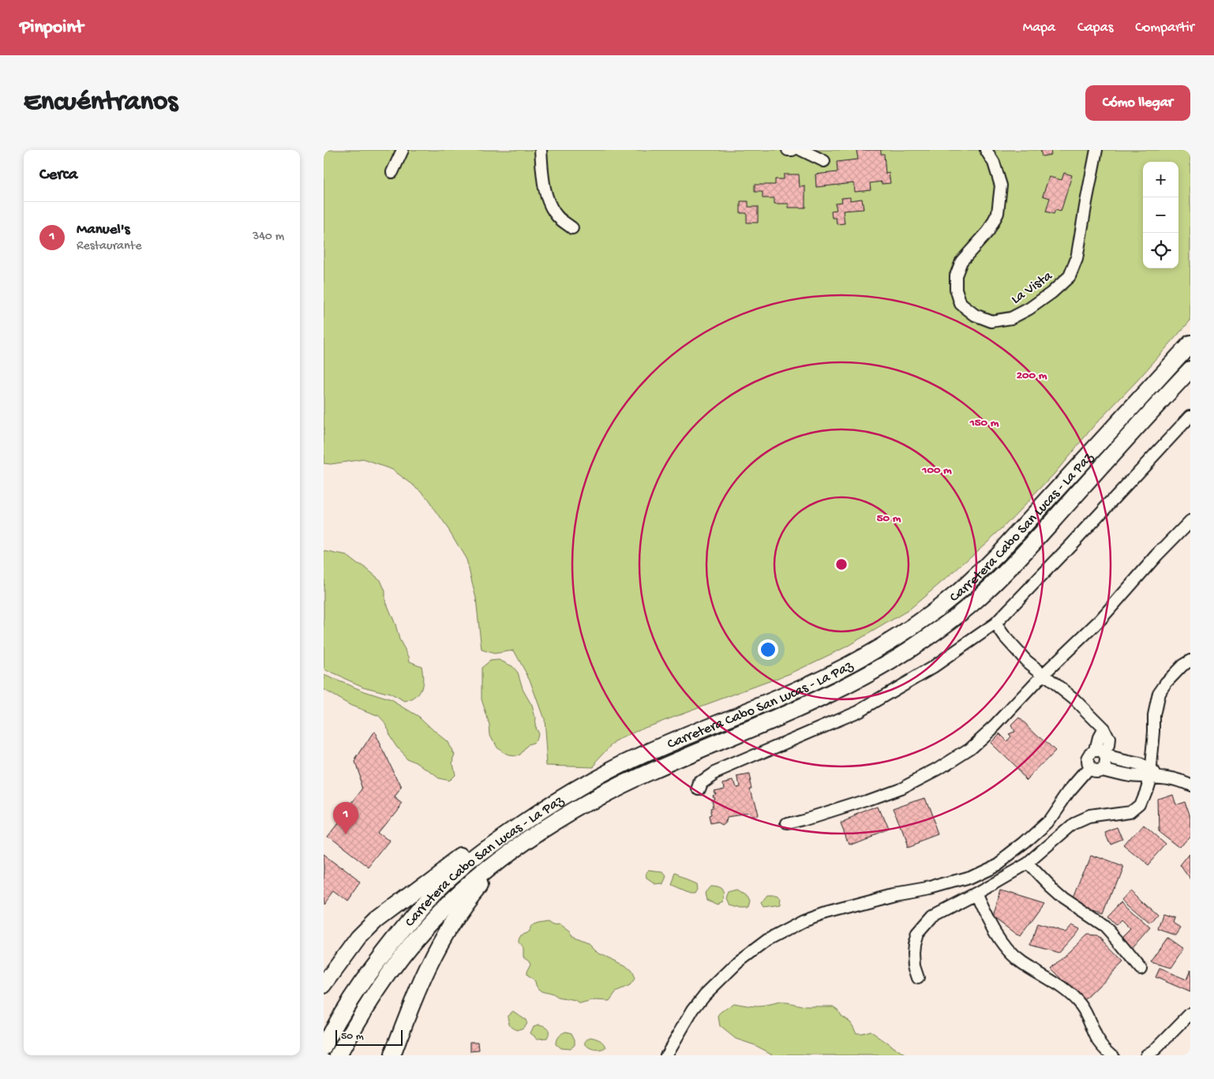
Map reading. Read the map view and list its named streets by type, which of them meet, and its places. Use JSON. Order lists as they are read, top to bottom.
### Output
{
  "streets": {
    "highway": ["Carretera Cabo San Lucas - La Paz"],
    "street": ["La Vista"]
  },
  "scale_bar": "50 m",
  "page": {
    "header": "Pinpoint",
    "nav": ["Mapa", "Capas", "Compartir"],
    "buttons": "Cómo llegar",
    "title": "Encuéntranos",
    "heading": "Cerca",
    "map_buttons": ["+", "−"],
    "list": [
      {
        "mark": "1",
        "name": "Manuel's",
        "note": "Restaurante",
        "value": "340 m"
      }
    ],
    "pins": "1",
    "scale": "50 m"
  },
  "rings": [
    "200 m",
    "150 m",
    "100 m",
    "50 m"
  ]
}
